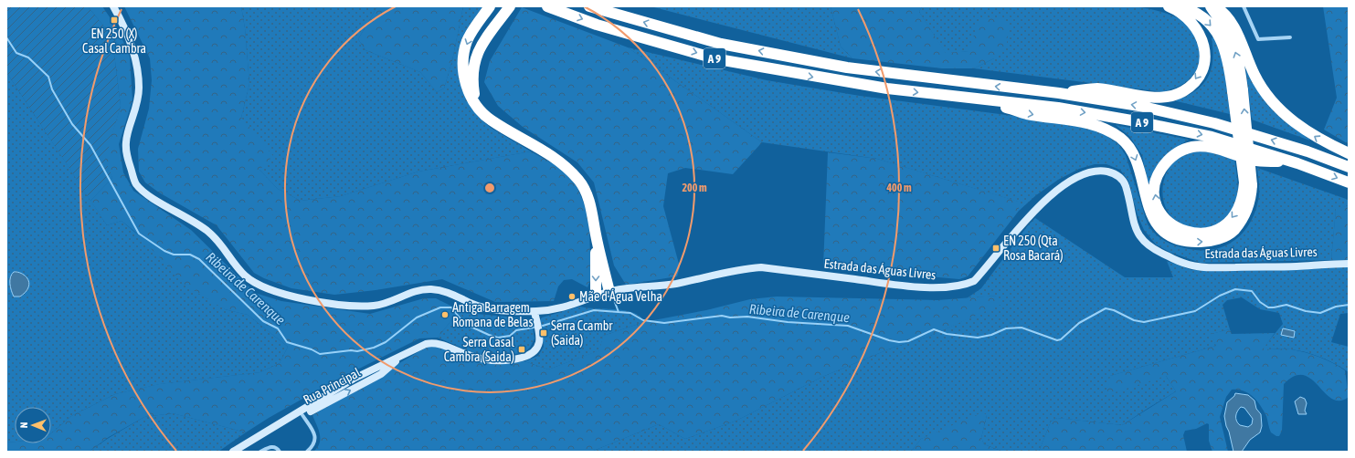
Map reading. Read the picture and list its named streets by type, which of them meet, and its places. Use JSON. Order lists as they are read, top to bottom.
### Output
{
  "streets": {
    "highway": ["A 9"],
    "main road": ["Estrada das Águas Livres", "Rua Principal"]
  },
  "crossings": [
    ["Estrada das Águas Livres", "Rua Principal"]
  ],
  "water": ["Ribeira de Carenque"],
  "places": {
    "transit": [
      "EN 250 (X) Casal Cambra",
      "EN 250 (Qta Rosa Bacará)",
      "Serra Ccambr (Saida)",
      "Serra Casal Cambra (Saida)"
    ],
    "other": ["Mãe d'Água Velha", "Antiga Barragem Romana de Belas"]
  },
  "north": "left",
  "rings": ["200 m", "400 m"]
}
